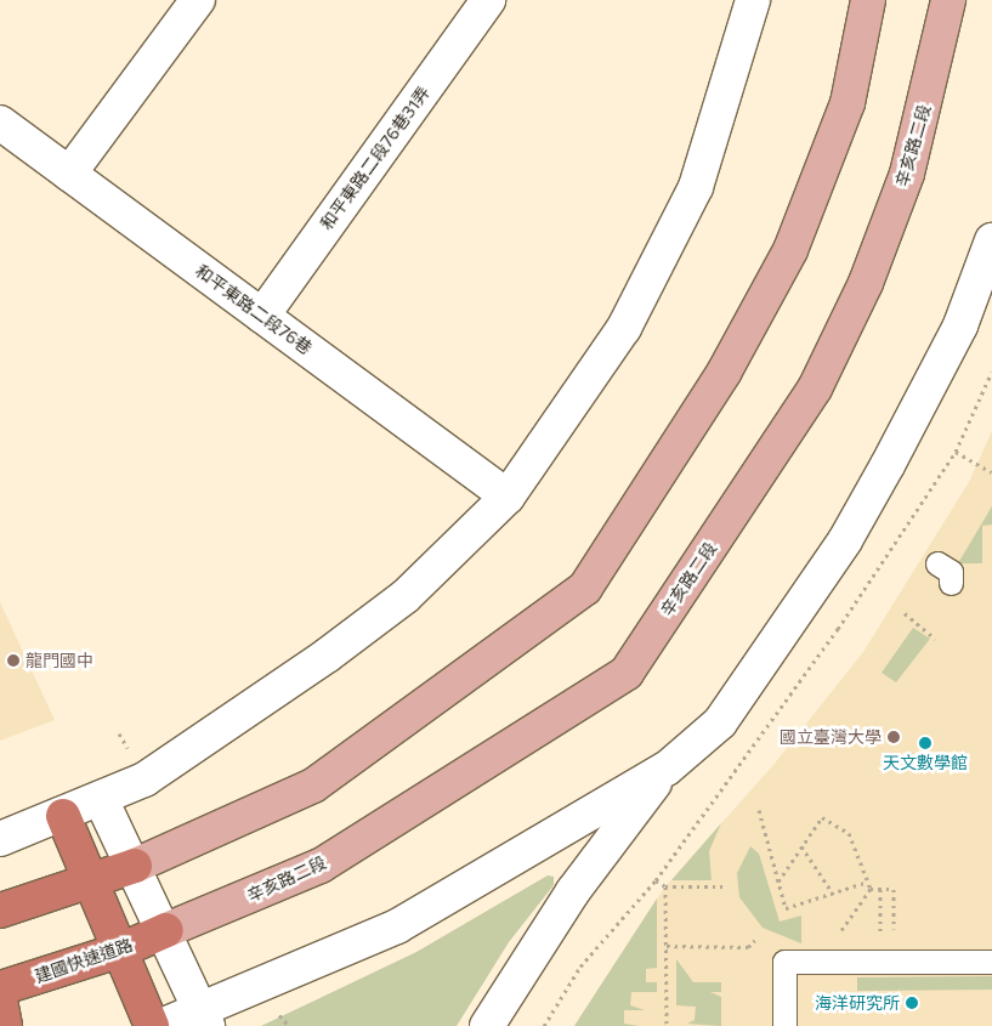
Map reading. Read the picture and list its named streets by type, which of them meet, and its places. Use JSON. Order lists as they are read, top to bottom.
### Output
{
  "streets": {
    "highway": ["建國快速道路"],
    "main road": ["辛亥路二段", "和平東路二段76巷31弄", "和平東路二段76巷"]
  },
  "crossings": [
    ["辛亥路二段", "建國快速道路"],
    ["和平東路二段76巷31弄", "和平東路二段76巷"]
  ],
  "places": [
    "龍門國中",
    "國立臺灣大學",
    "天文數學館",
    "海洋研究所"
  ]
}
